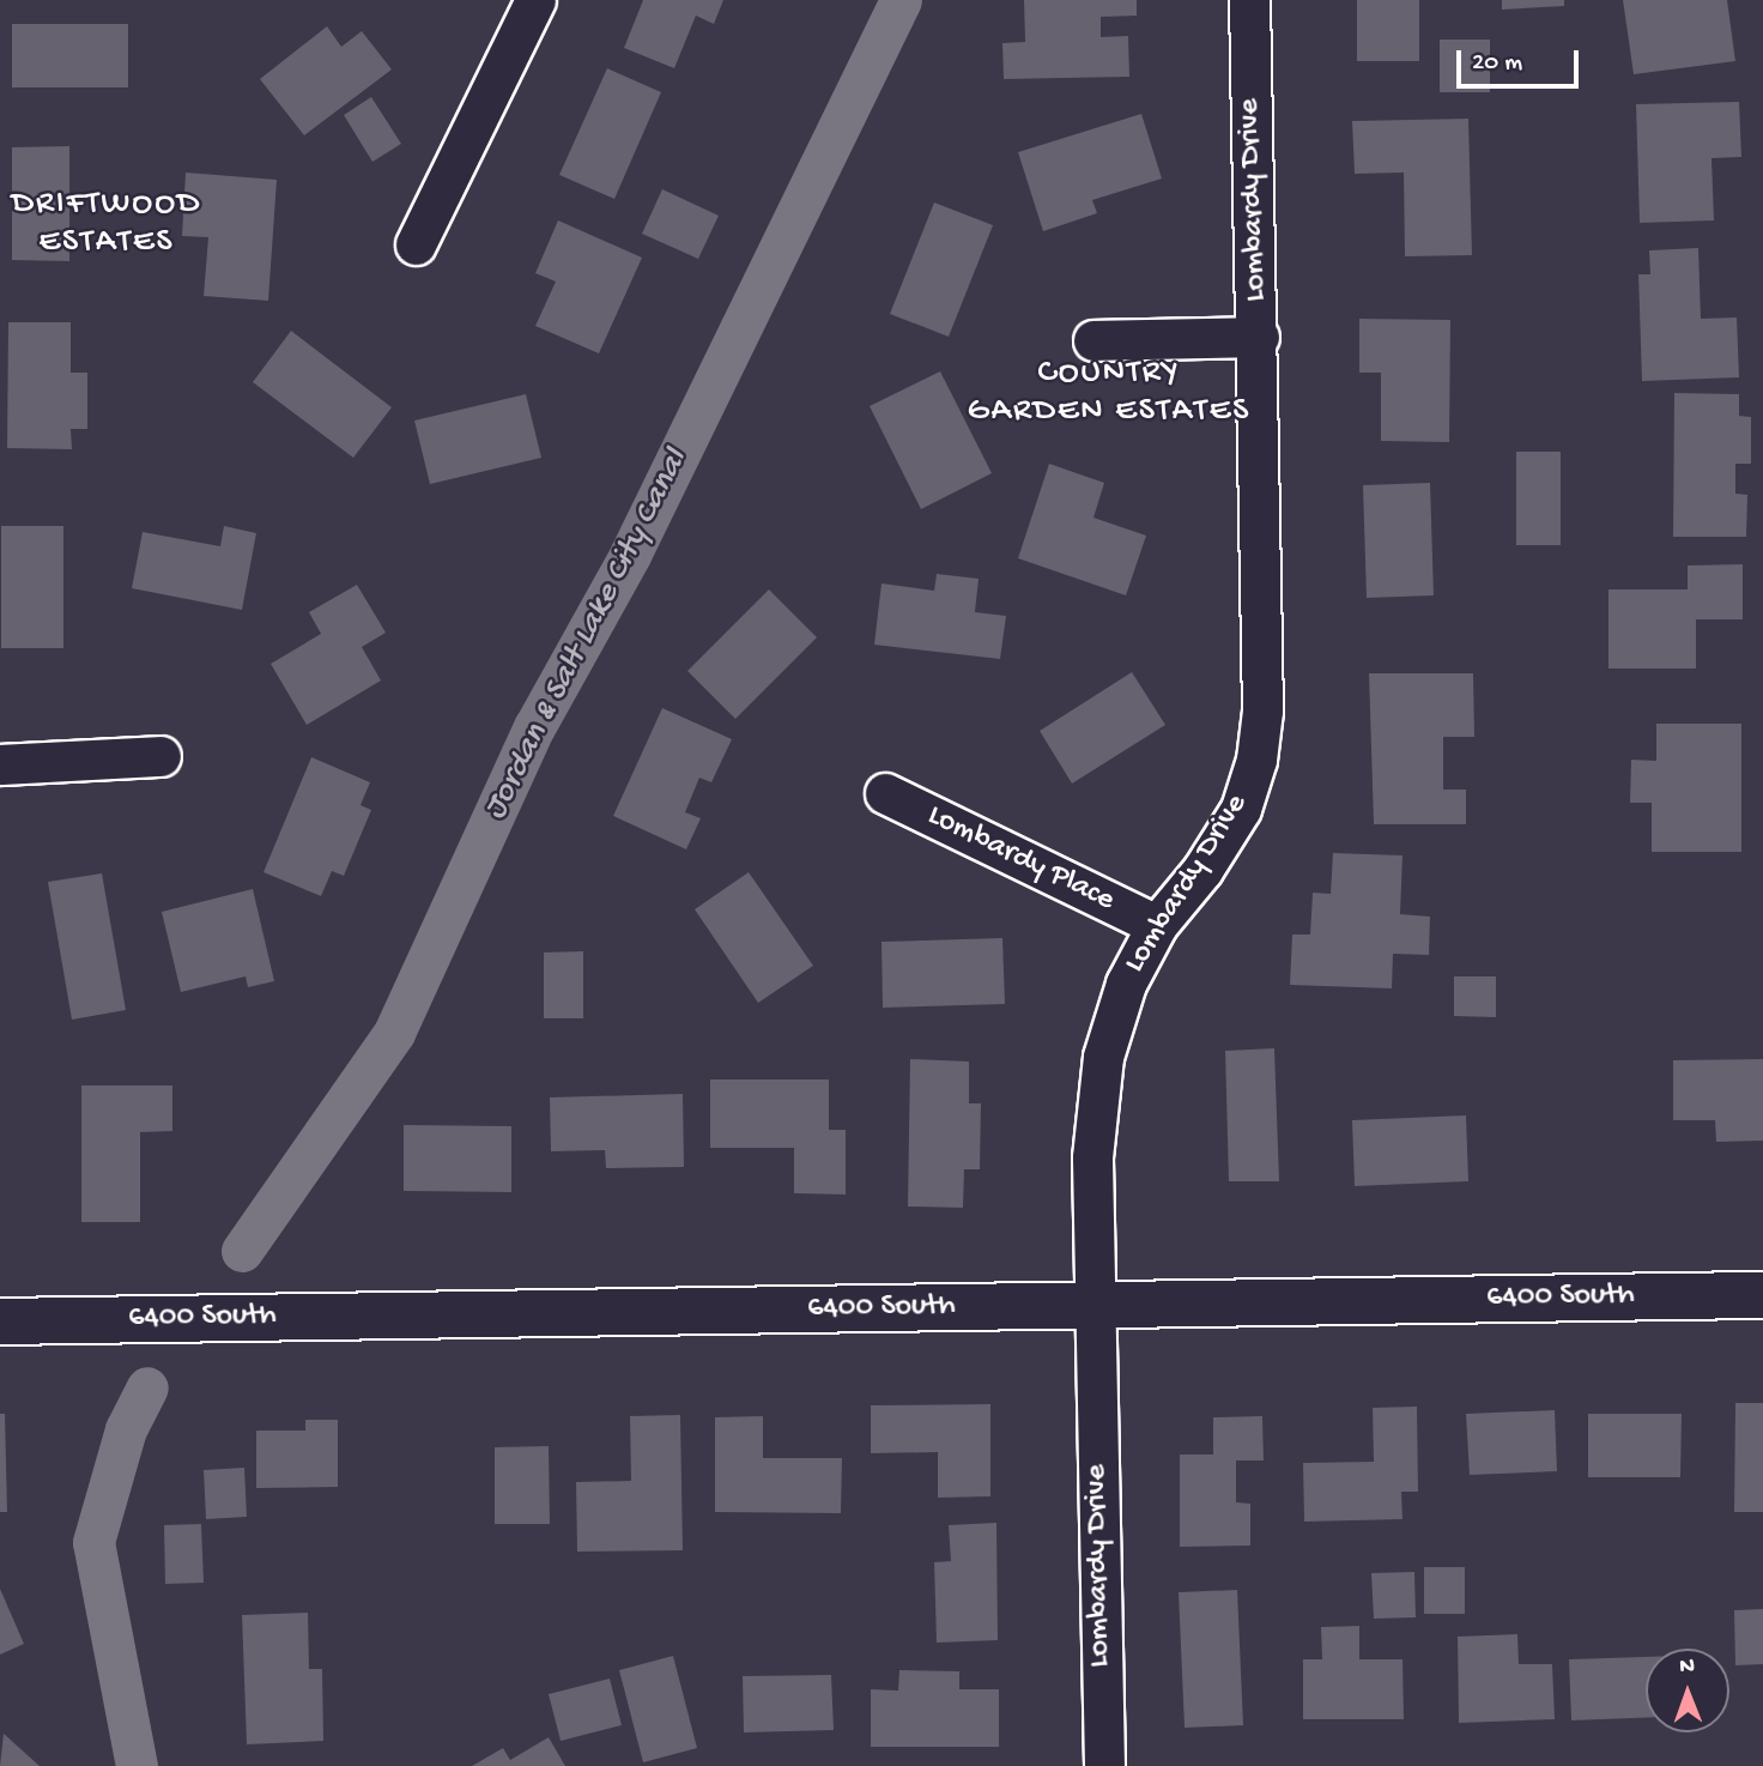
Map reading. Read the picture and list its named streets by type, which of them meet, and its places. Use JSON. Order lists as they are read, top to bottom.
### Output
{
  "streets": {
    "street": ["Lombardy Drive", "Lombardy Place", "6400 South"]
  },
  "crossings": [
    ["Lombardy Drive", "Lombardy Place"],
    ["Lombardy Drive", "6400 South"]
  ],
  "districts": ["DRIFTWOOD ESTATES", "COUNTRY GARDEN ESTATES"],
  "water": ["Jordan & Salt Lake City Canal"],
  "scale_bar": "20 m",
  "north": "top"
}
